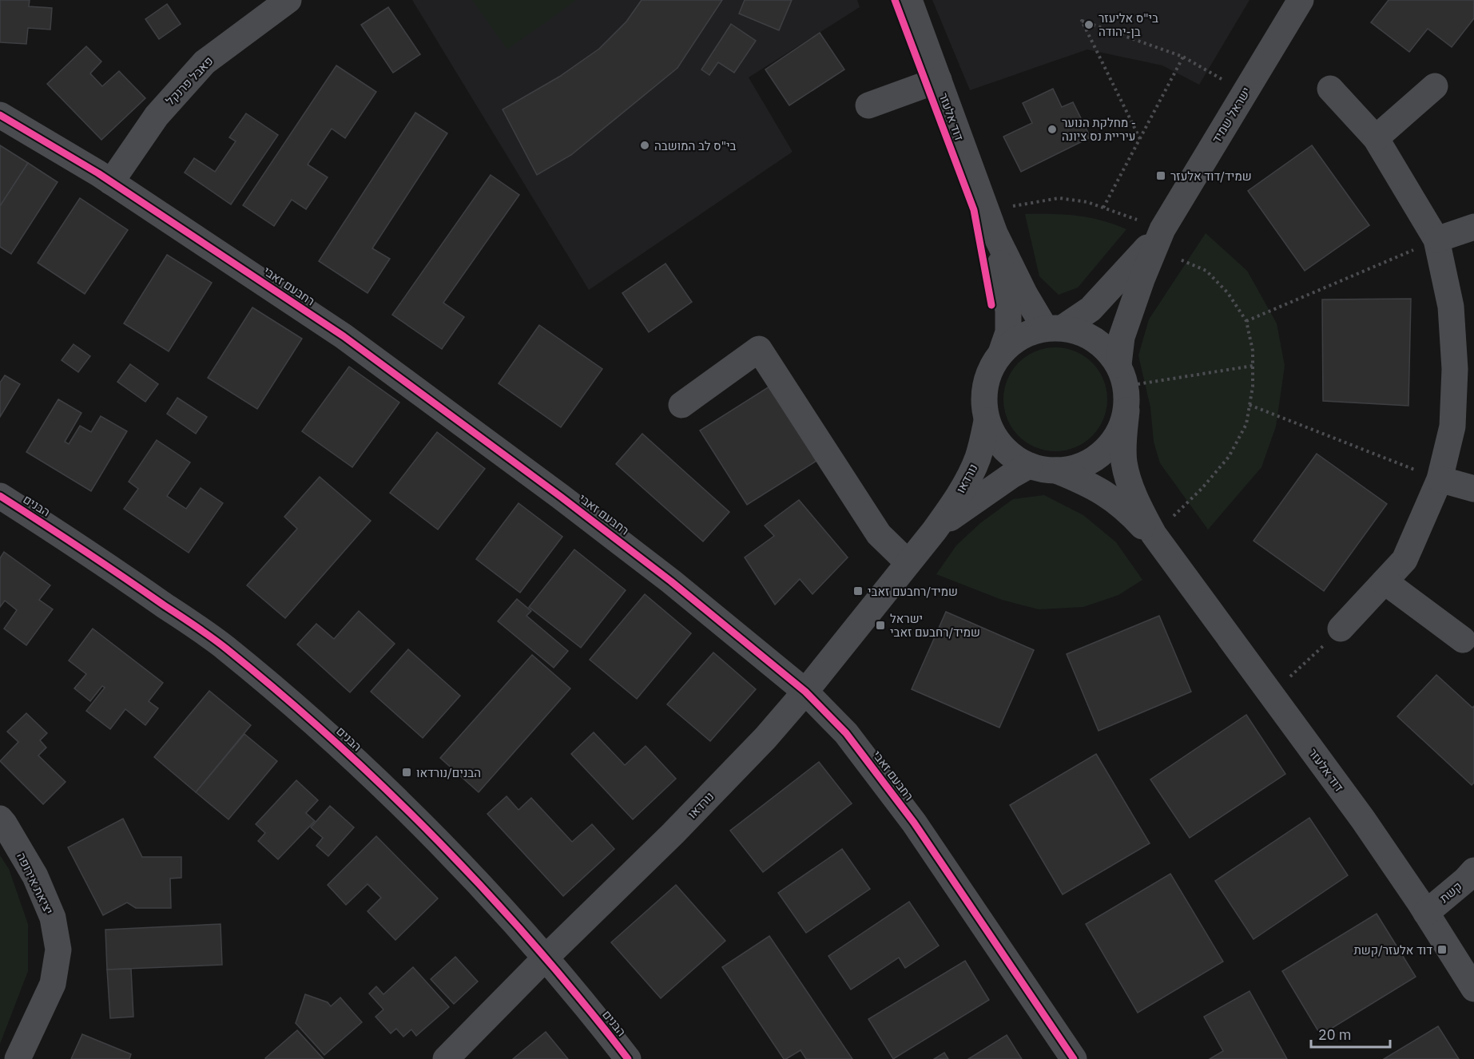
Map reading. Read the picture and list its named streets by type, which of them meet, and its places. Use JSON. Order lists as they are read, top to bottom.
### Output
{
  "streets": {
    "street": [
      "פאבל פרנקל",
      "ישראל שמיד",
      "דוד אלעזר",
      "רחבעם זאבי",
      "נורדאו",
      "הבנים",
      "יציאת אירופה",
      "קשת"
    ]
  },
  "crossings": [
    ["פאבל פרנקל", "רחבעם זאבי"],
    ["ישראל שמיד", "דוד אלעזר"],
    ["ישראל שמיד", "נורדאו"],
    ["דוד אלעזר", "נורדאו"],
    ["דוד אלעזר", "קשת"],
    ["רחבעם זאבי", "נורדאו"],
    ["נורדאו", "הבנים"]
  ],
  "places": {
    "other": ["בי\"ס אליעזר בן-יהודה", "מחלקת הנוער - עיריית נס ציונה", "בי\"ס לב המושבה"],
    "transit": [
      "שמיד/דוד אלעזר",
      "שמיד/רחבעם זאבי",
      "ישראל שמיד/רחבעם זאבי",
      "הבנים/נורדאו",
      "דוד אלעזר/קשת"
    ]
  },
  "scale_bar": "20 m"
}
